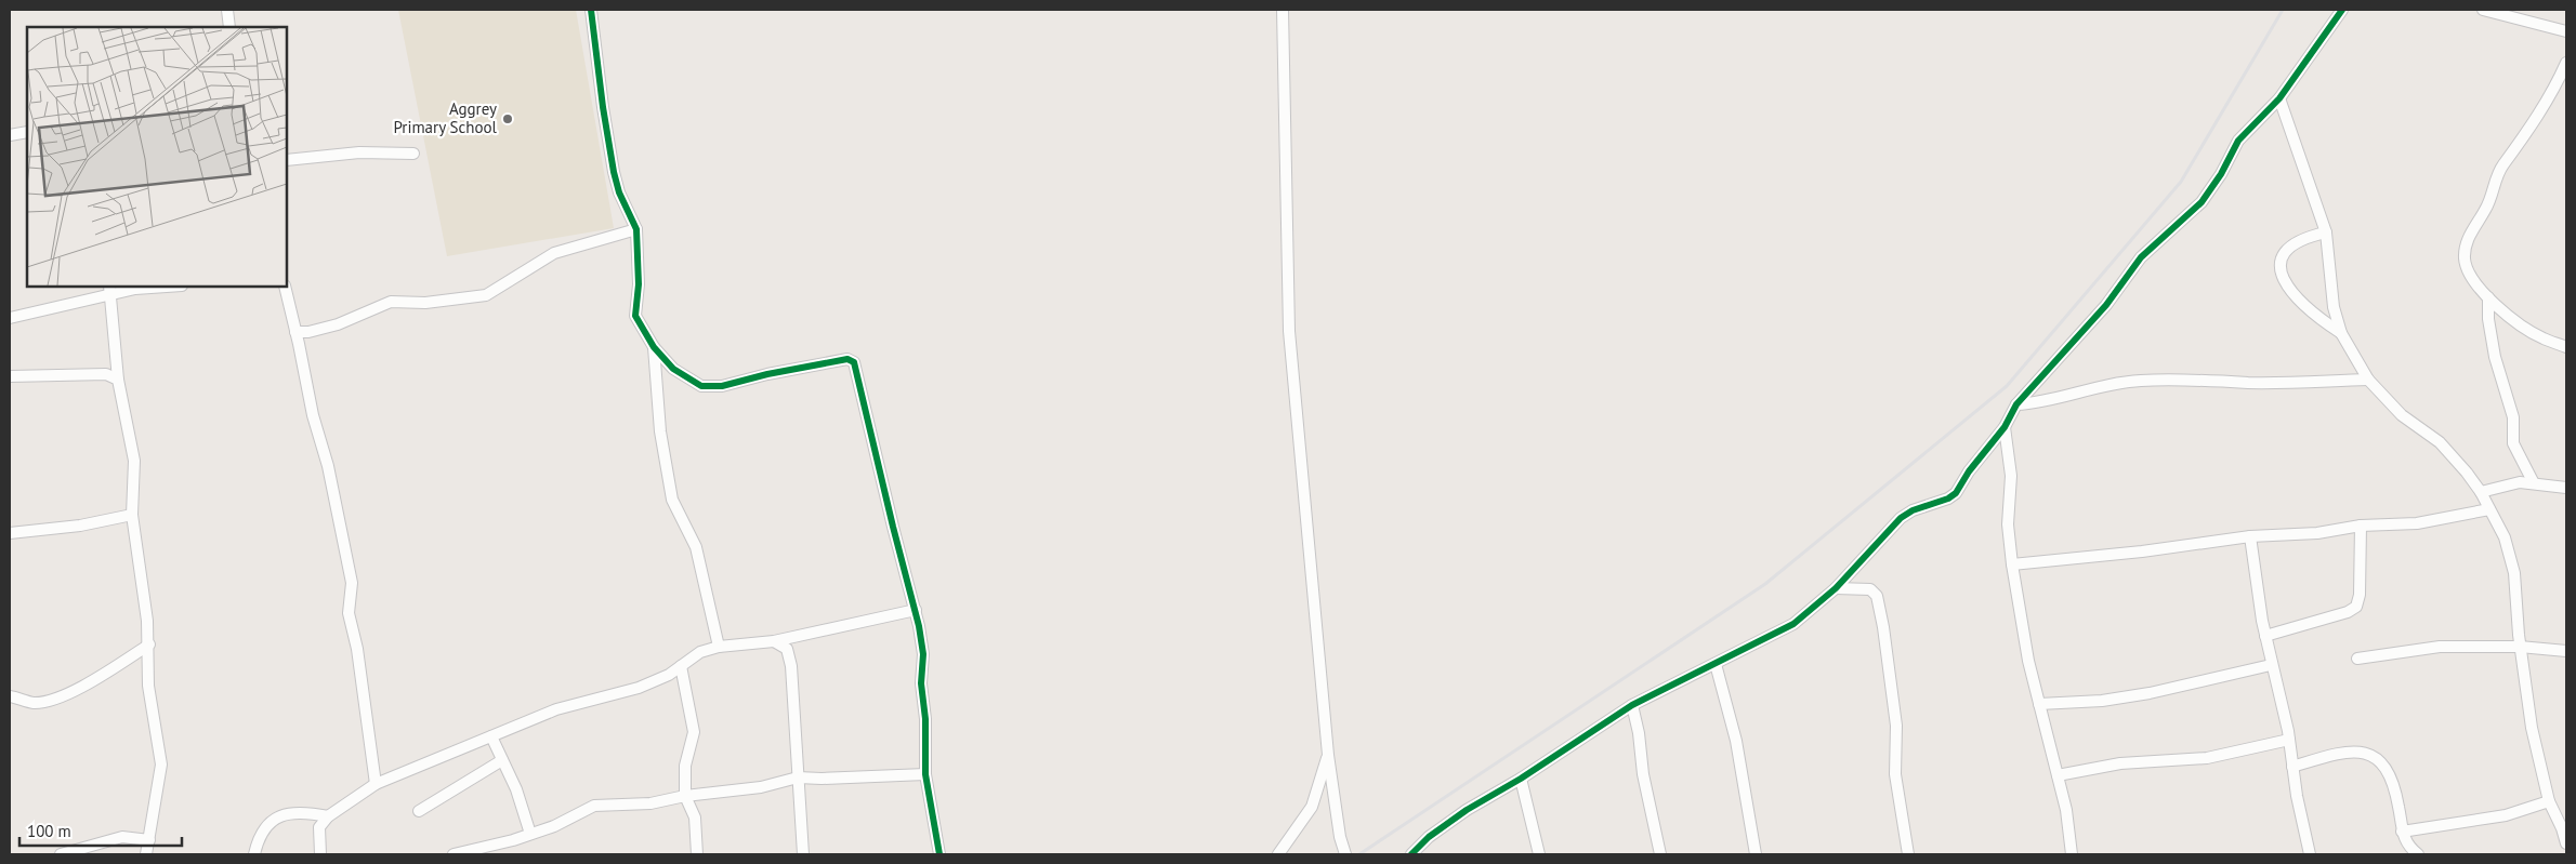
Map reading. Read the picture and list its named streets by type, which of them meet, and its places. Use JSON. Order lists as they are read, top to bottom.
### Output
{
  "places": ["Aggrey Primary School"],
  "scale_bar": "100 m"
}
